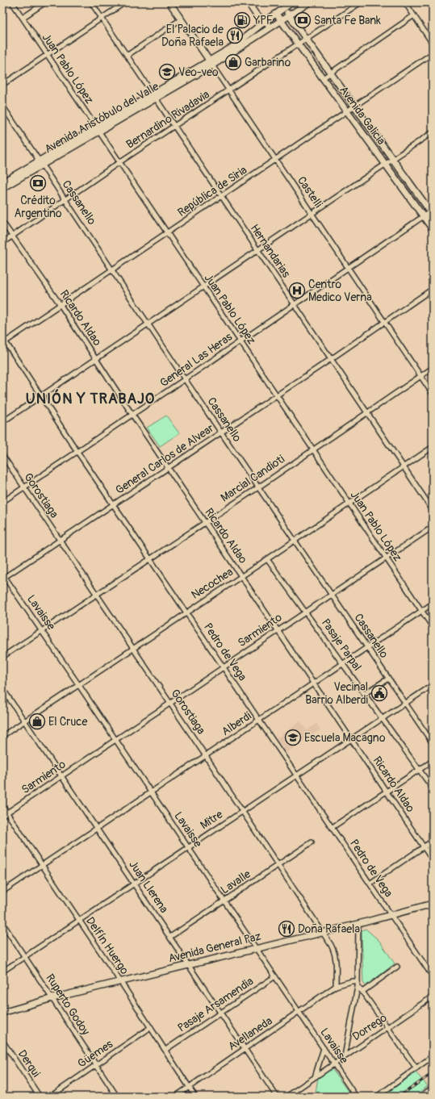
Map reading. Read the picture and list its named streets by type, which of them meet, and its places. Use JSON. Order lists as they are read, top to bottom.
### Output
{
  "streets": {
    "main road": [
      "Avenida Galicia",
      "Avenida Aristóbulo del Valle",
      "Castelli",
      "Avenida General Paz"
    ],
    "street": [
      "Juan Pablo López",
      "Bernardino Rivadavia",
      "República de Siria",
      "Cassanello",
      "Hernandarias",
      "Ricardo Aldao",
      "General Las Heras",
      "General Carlos de Alvear",
      "Marcial Candioti",
      "Gorostiaga",
      "Necochea",
      "Lavaisse",
      "Sarmiento",
      "Pasaje Parpal",
      "Pedro de Vega",
      "Alberdi",
      "Mitre",
      "Lavalle",
      "Juan Llerena",
      "Delfín Huergo",
      "Ruperto Godoy",
      "Pasaje Arsamendia",
      "Dorrego",
      "Avellaneda",
      "Güemes",
      "Derqui"
    ]
  },
  "crossings": [
    ["Juan Pablo López", "Avenida Aristóbulo del Valle"],
    ["Juan Pablo López", "Bernardino Rivadavia"],
    ["Juan Pablo López", "República de Siria"],
    ["Juan Pablo López", "General Las Heras"],
    ["Juan Pablo López", "General Carlos de Alvear"],
    ["Juan Pablo López", "Marcial Candioti"],
    ["Juan Pablo López", "Necochea"],
    ["Juan Pablo López", "Sarmiento"],
    ["Juan Pablo López", "Alberdi"],
    ["Avenida Galicia", "Avenida Aristóbulo del Valle"],
    ["Avenida Galicia", "Bernardino Rivadavia"],
    ["Avenida Galicia", "República de Siria"],
    ["Avenida Galicia", "General Las Heras"],
    ["Avenida Aristóbulo del Valle", "Castelli"],
    ["Avenida Aristóbulo del Valle", "Cassanello"],
    ["Avenida Aristóbulo del Valle", "Hernandarias"],
    ["Bernardino Rivadavia", "Castelli"],
    ["Bernardino Rivadavia", "Cassanello"],
    ["Bernardino Rivadavia", "Hernandarias"],
    ["Bernardino Rivadavia", "Ricardo Aldao"],
    ["República de Siria", "Castelli"],
    ["República de Siria", "Cassanello"],
    ["República de Siria", "Hernandarias"],
    ["República de Siria", "Ricardo Aldao"],
    ["República de Siria", "Pedro de Vega"],
    ["Castelli", "General Las Heras"],
    ["Castelli", "General Carlos de Alvear"],
    ["Castelli", "Marcial Candioti"],
    ["Cassanello", "General Las Heras"],
    ["Cassanello", "General Carlos de Alvear"],
    ["Cassanello", "Marcial Candioti"],
    ["Cassanello", "Necochea"],
    ["Cassanello", "Sarmiento"],
    ["Cassanello", "Alberdi"],
    ["Cassanello", "Mitre"],
    ["Hernandarias", "General Las Heras"],
    ["Hernandarias", "General Carlos de Alvear"],
    ["Hernandarias", "Marcial Candioti"],
    ["Hernandarias", "Necochea"],
    ["Ricardo Aldao", "General Las Heras"],
    ["Ricardo Aldao", "General Carlos de Alvear"],
    ["Ricardo Aldao", "Marcial Candioti"],
    ["Ricardo Aldao", "Necochea"],
    ["Ricardo Aldao", "Sarmiento"],
    ["Ricardo Aldao", "Alberdi"],
    ["Ricardo Aldao", "Mitre"],
    ["General Las Heras", "Gorostiaga"],
    ["General Las Heras", "Pedro de Vega"],
    ["General Carlos de Alvear", "Gorostiaga"],
    ["General Carlos de Alvear", "Lavaisse"],
    ["General Carlos de Alvear", "Pedro de Vega"],
    ["Marcial Candioti", "Gorostiaga"],
    ["Marcial Candioti", "Lavaisse"],
    ["Marcial Candioti", "Pedro de Vega"],
    ["Gorostiaga", "Necochea"],
    ["Gorostiaga", "Sarmiento"],
    ["Gorostiaga", "Alberdi"],
    ["Gorostiaga", "Mitre"],
    ["Gorostiaga", "Lavalle"],
    ["Gorostiaga", "Avenida General Paz"],
    ["Gorostiaga", "Avellaneda"],
    ["Necochea", "Lavaisse"],
    ["Necochea", "Pasaje Parpal"],
    ["Necochea", "Pedro de Vega"],
    ["Necochea", "Juan Llerena"],
    ["Lavaisse", "Sarmiento"],
    ["Lavaisse", "Alberdi"],
    ["Lavaisse", "Mitre"],
    ["Lavaisse", "Lavalle"],
    ["Lavaisse", "Avenida General Paz"],
    ["Lavaisse", "Pasaje Arsamendia"],
    ["Lavaisse", "Dorrego"],
    ["Lavaisse", "Avellaneda"],
    ["Sarmiento", "Pasaje Parpal"],
    ["Sarmiento", "Pedro de Vega"],
    ["Sarmiento", "Juan Llerena"],
    ["Sarmiento", "Delfín Huergo"],
    ["Pasaje Parpal", "Alberdi"],
    ["Pasaje Parpal", "Mitre"],
    ["Pedro de Vega", "Alberdi"],
    ["Pedro de Vega", "Mitre"],
    ["Pedro de Vega", "Avenida General Paz"],
    ["Alberdi", "Juan Llerena"],
    ["Alberdi", "Delfín Huergo"],
    ["Mitre", "Juan Llerena"],
    ["Mitre", "Delfín Huergo"],
    ["Mitre", "Ruperto Godoy"],
    ["Lavalle", "Juan Llerena"],
    ["Juan Llerena", "Avenida General Paz"],
    ["Juan Llerena", "Pasaje Arsamendia"],
    ["Juan Llerena", "Avellaneda"],
    ["Delfín Huergo", "Avenida General Paz"],
    ["Delfín Huergo", "Pasaje Arsamendia"],
    ["Delfín Huergo", "Avellaneda"],
    ["Delfín Huergo", "Güemes"],
    ["Avenida General Paz", "Ruperto Godoy"],
    ["Ruperto Godoy", "Güemes"]
  ],
  "districts": ["UNIÓN Y TRABAJO"],
  "places": {
    "fuel station": ["YPF"],
    "bank": ["Santa Fe Bank", "Crédito Argentino"],
    "restaurant": ["El Palacio de Doña Rafaela", "Doña Rafaela"],
    "shop": ["Garbarino", "El Cruce"],
    "school or university": ["Veo-veo", "Escuela Macagno"],
    "hospital": ["Centro Medico Verna"],
    "public building": ["Vecinal Barrio Alberdi"]
  }
}
